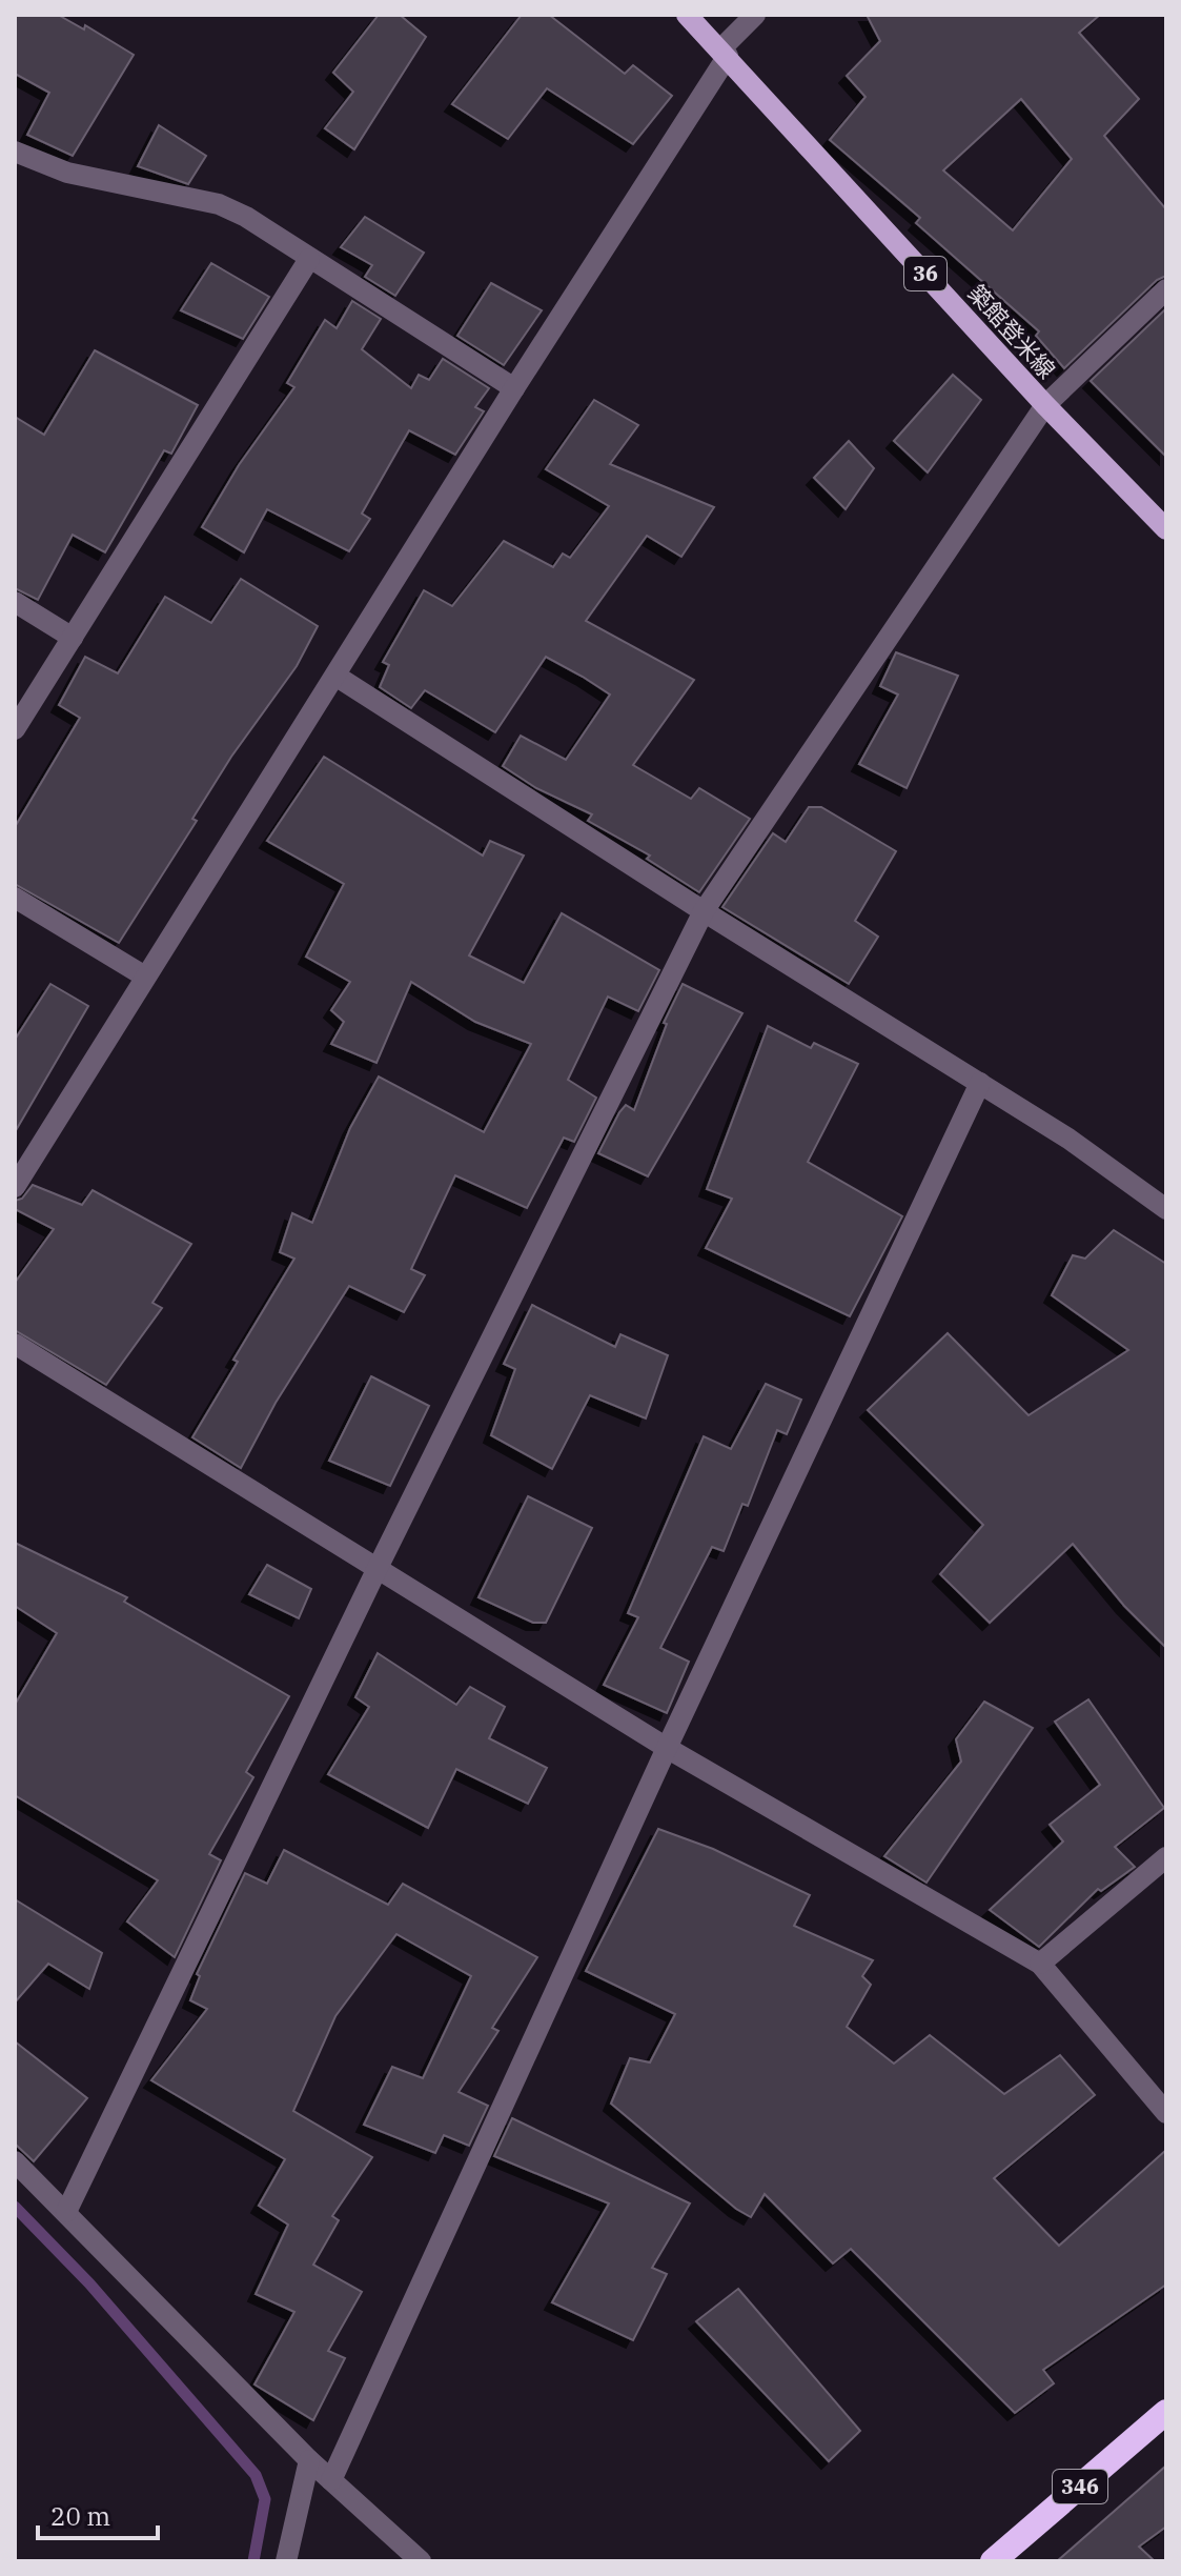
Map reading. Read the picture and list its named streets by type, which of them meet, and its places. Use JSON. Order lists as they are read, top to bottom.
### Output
{
  "streets": {
    "highway": ["346"],
    "main road": ["36", "築館登米線"]
  },
  "scale_bar": "20 m"
}
